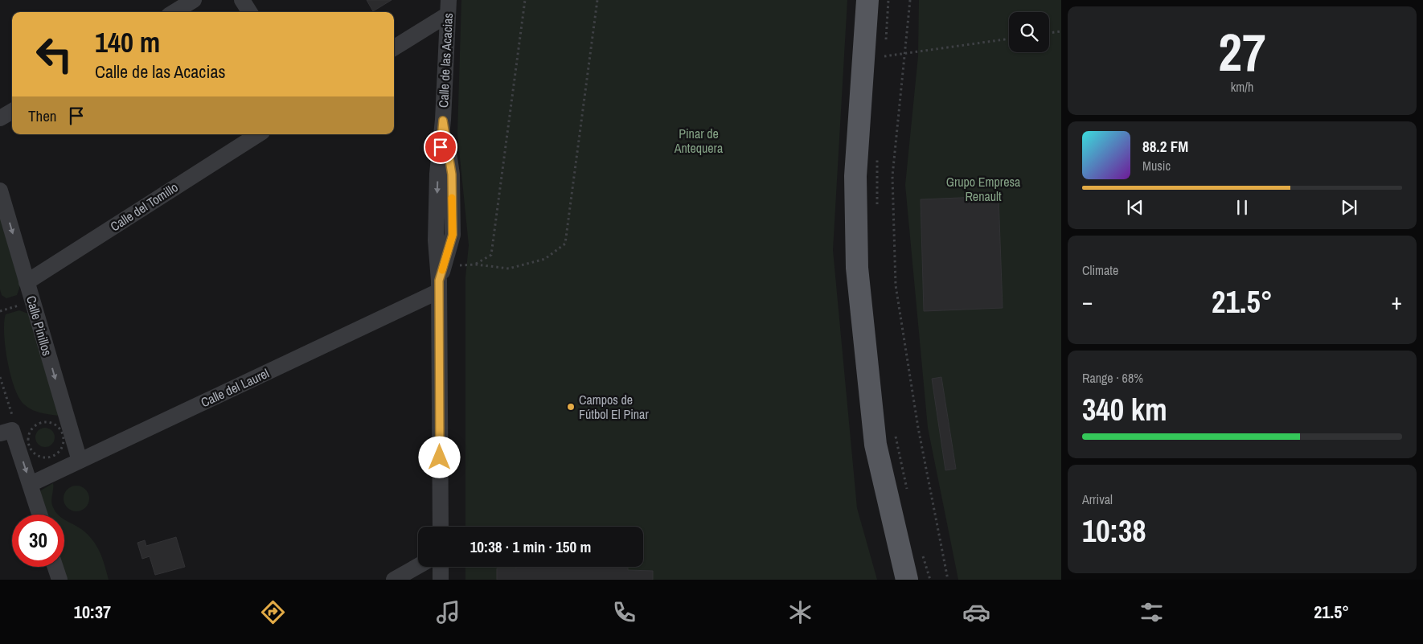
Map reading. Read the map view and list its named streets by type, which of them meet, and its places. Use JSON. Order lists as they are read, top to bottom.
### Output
{
  "streets": {
    "street": [
      "Calle de las Acacias",
      "Calle del Tomillo",
      "Calle Pinillos",
      "Calle del Laurel"
    ]
  },
  "crossings": [
    ["Calle de las Acacias", "Calle del Laurel"],
    ["Calle del Tomillo", "Calle Pinillos"],
    ["Calle Pinillos", "Calle del Laurel"]
  ],
  "one_way": ["Calle Pinillos"],
  "parks": ["Pinar de Antequera", "Grupo Empresa Renault"],
  "places": ["Campos de Fútbol El Pinar"],
  "page": {
    "tile": [
      ["27", "km/h"],
      "Climate",
      ["Range · 68%", "340 km"],
      ["Arrival", "10:38"]
    ],
    "turn": ["140 m", "Calle de las Acacias"],
    "then": "Then",
    "song": ["88.2 FM", "Music"],
    "heat": ["−", "21.5°", "+"],
    "limit": "30",
    "trip": "10:38 · 1 min · 150 m",
    "tabs": ["10:37", "21.5°"]
  }
}
